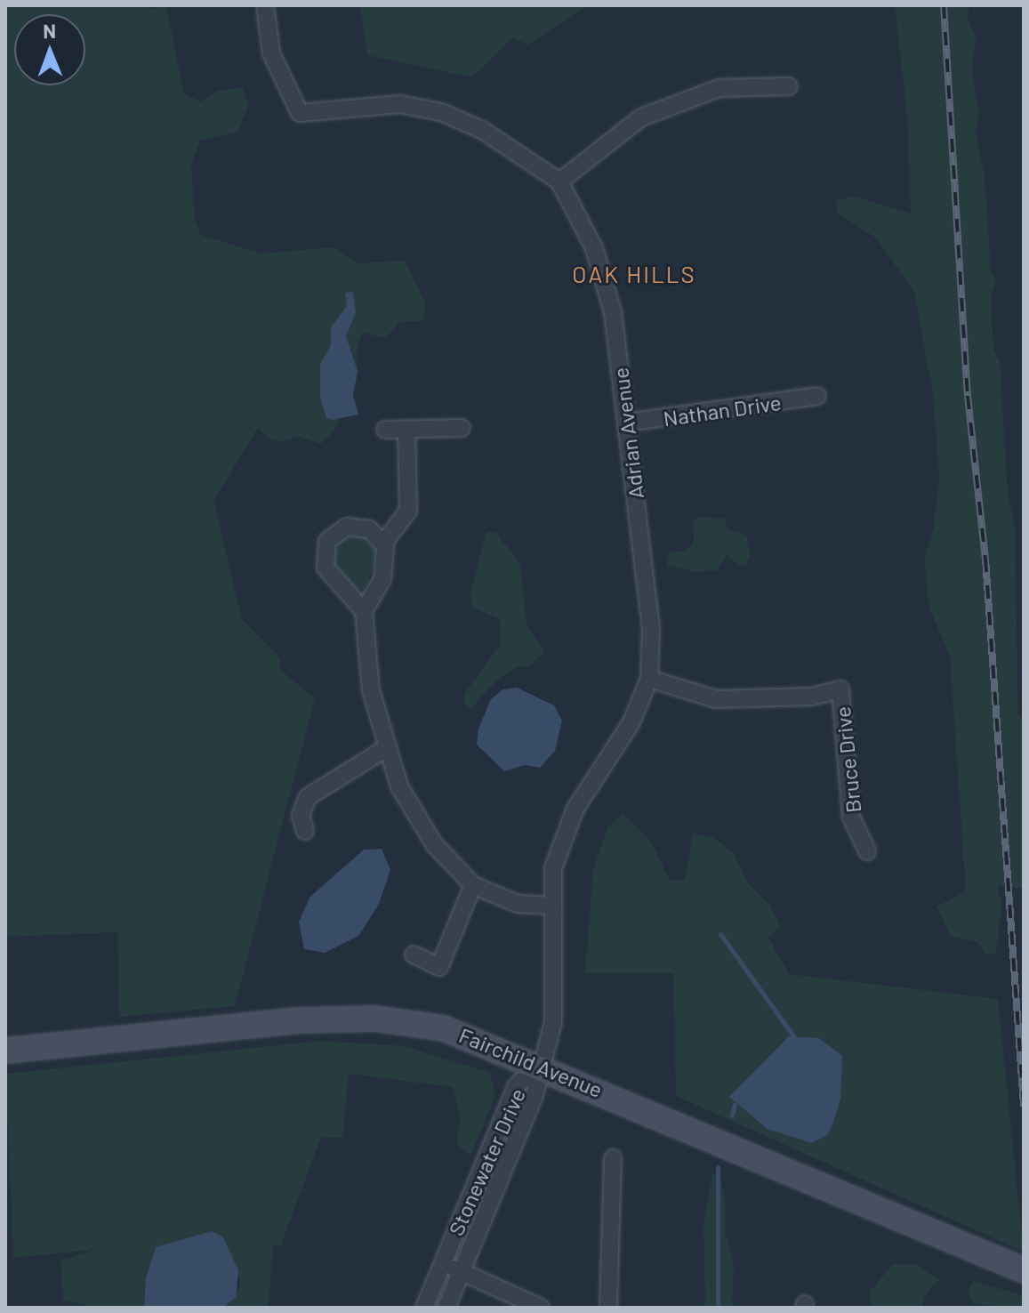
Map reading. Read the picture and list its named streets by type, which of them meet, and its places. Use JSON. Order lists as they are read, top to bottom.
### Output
{
  "streets": {
    "main road": ["Fairchild Avenue"],
    "street": [
      "Nathan Drive",
      "Adrian Avenue",
      "Bruce Drive",
      "Stonewater Drive"
    ]
  },
  "crossings": [
    ["Nathan Drive", "Adrian Avenue"],
    ["Adrian Avenue", "Bruce Drive"],
    ["Adrian Avenue", "Fairchild Avenue"],
    ["Adrian Avenue", "Stonewater Drive"],
    ["Fairchild Avenue", "Stonewater Drive"]
  ],
  "districts": ["OAK HILLS"],
  "north": "top"
}
